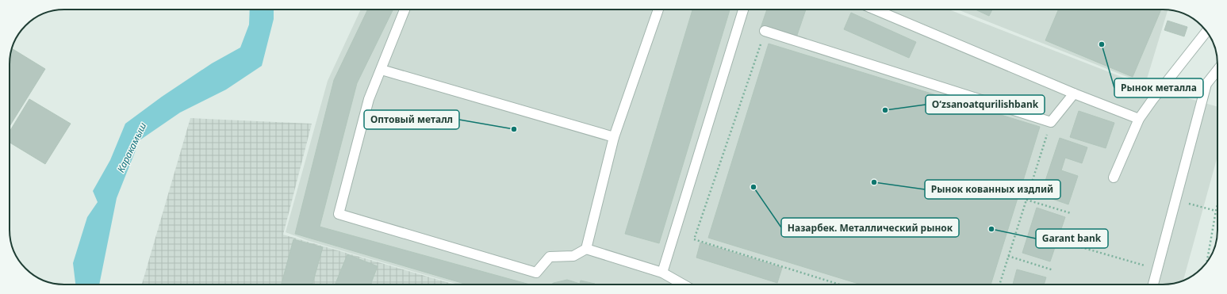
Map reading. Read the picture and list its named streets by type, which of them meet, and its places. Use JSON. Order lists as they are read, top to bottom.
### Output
{
  "water": ["Каракамыш"],
  "places": [
    "Рынок металла",
    "Oʻzsanoatqurilishbank",
    "Оптовый металл",
    "Рынок кованных издлий",
    "Назарбек. Металлический рынок",
    "Garant bank"
  ]
}
